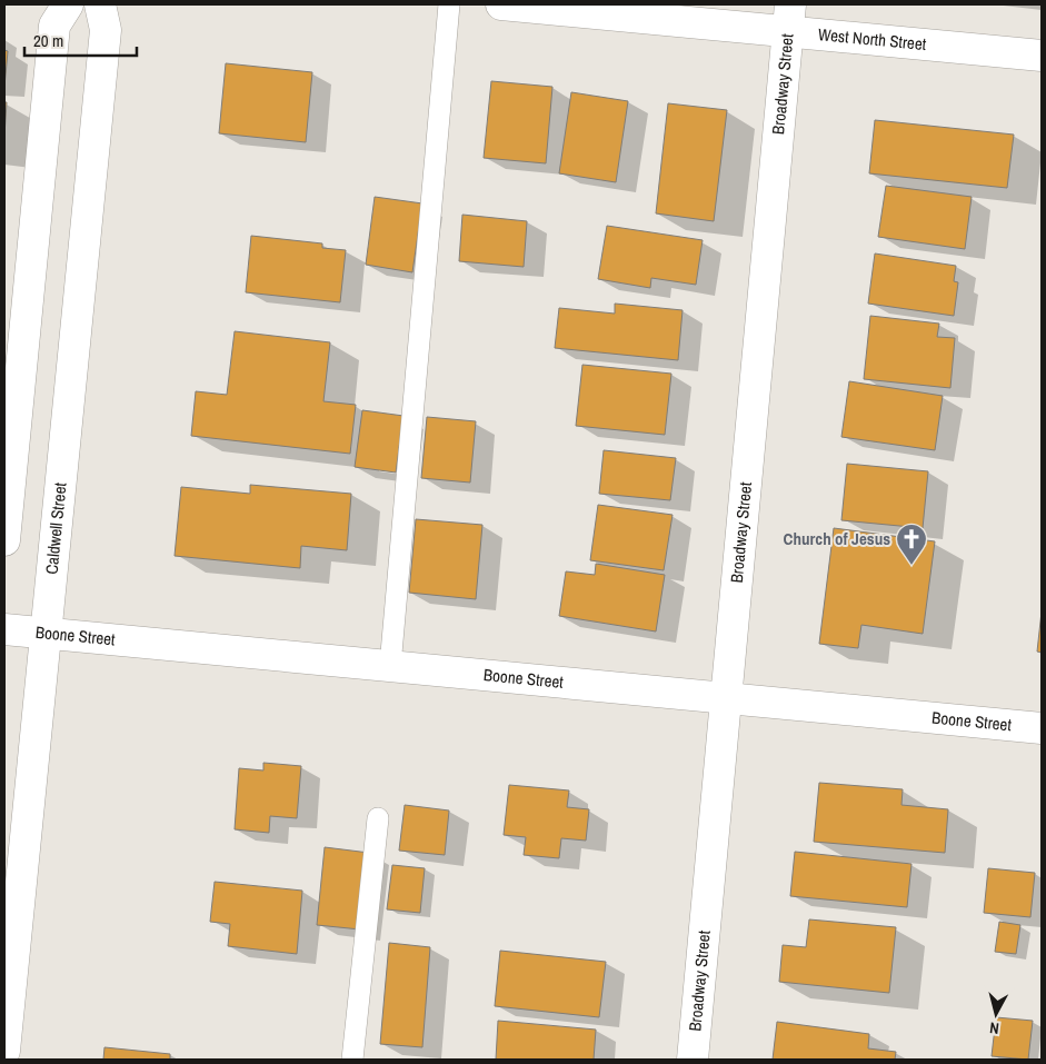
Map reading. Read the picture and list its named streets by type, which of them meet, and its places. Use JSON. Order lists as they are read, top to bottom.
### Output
{
  "streets": {
    "street": [
      "West North Street",
      "Broadway Street",
      "Caldwell Street",
      "Boone Street"
    ]
  },
  "crossings": [
    ["West North Street", "Broadway Street"],
    ["Broadway Street", "Boone Street"],
    ["Caldwell Street", "Boone Street"]
  ],
  "places": {
    "church": ["Church of Jesus"]
  },
  "scale_bar": "20 m",
  "north": "bottom"
}
